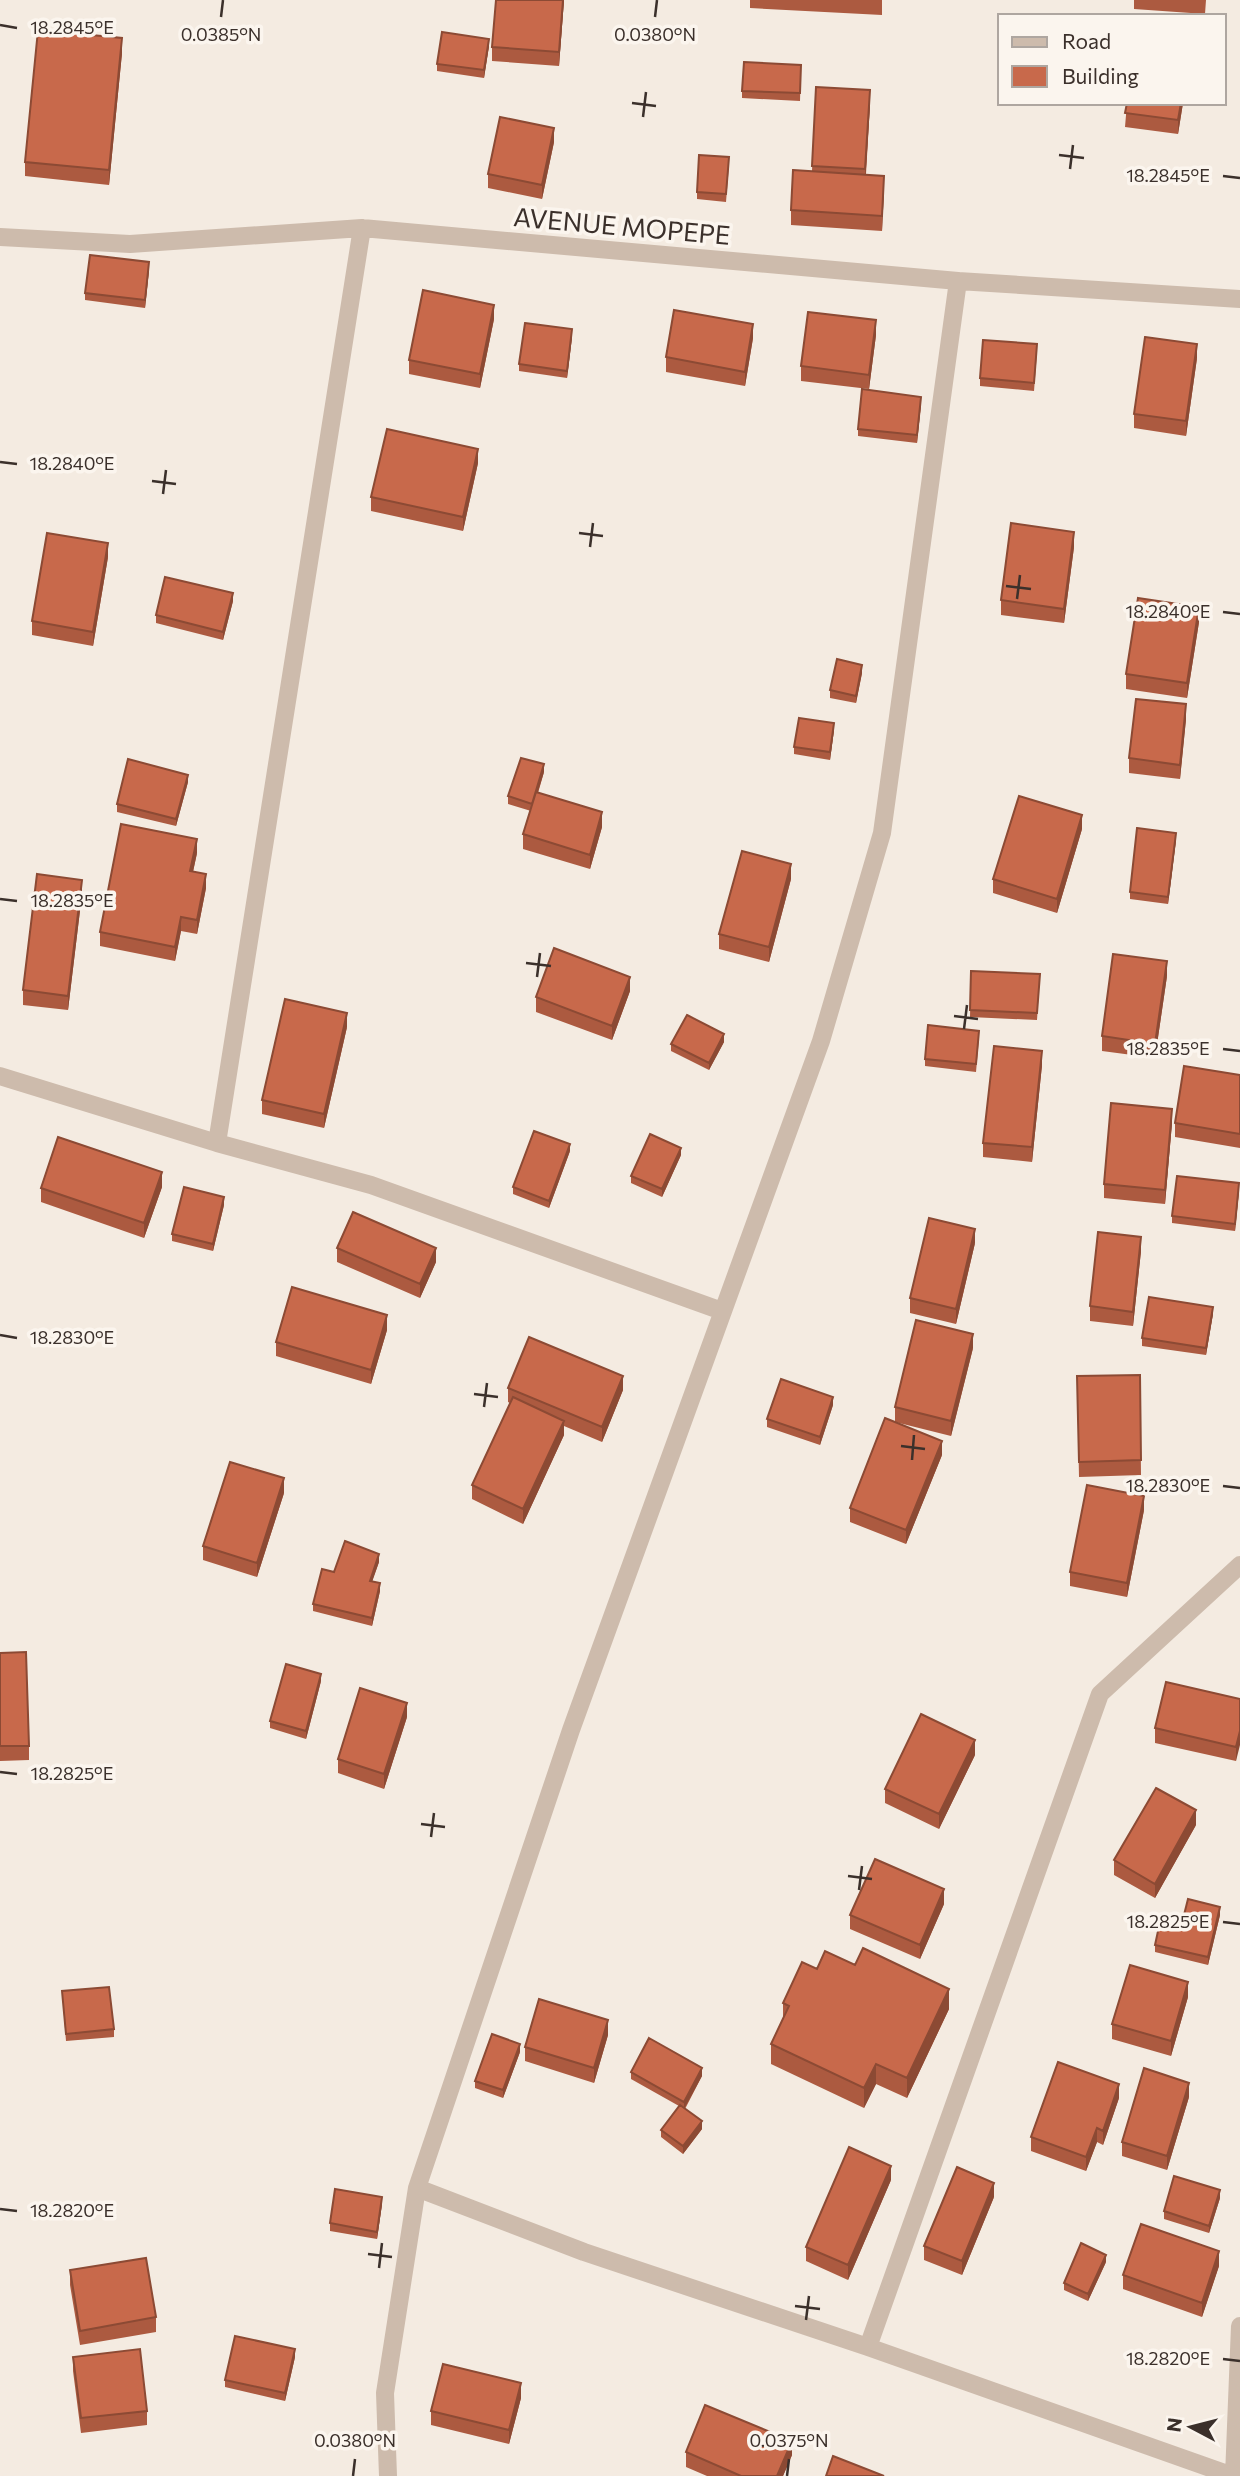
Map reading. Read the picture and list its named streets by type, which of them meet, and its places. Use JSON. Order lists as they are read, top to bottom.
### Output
{
  "streets": {
    "street": ["AVENUE MOPEPE"]
  },
  "legend": ["Road", "Building"],
  "north": "left",
  "coordinates": [
    "18.2845°E",
    "0.0385°N",
    "0.0380°N",
    "18.2840°E",
    "18.2835°E",
    "18.2830°E",
    "18.2825°E",
    "18.2820°E",
    "0.0375°N"
  ]
}
